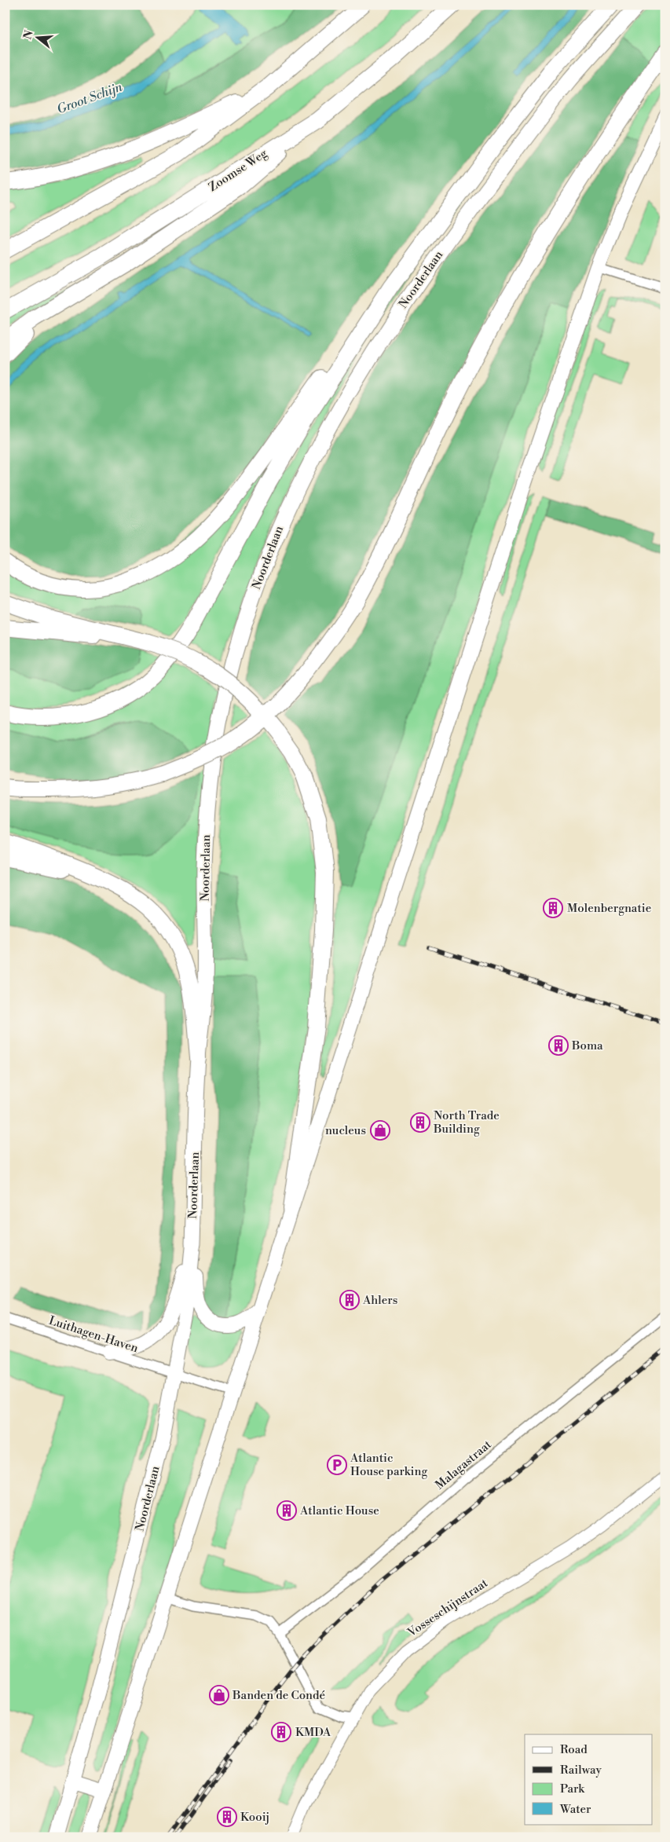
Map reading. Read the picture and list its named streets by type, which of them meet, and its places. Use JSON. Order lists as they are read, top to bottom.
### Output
{
  "streets": {
    "highway": ["Zoomse Weg", "Noorderlaan"],
    "street": ["Luithagen-Haven", "Malagastraat", "Vosseschijnstraat"]
  },
  "crossings": [
    ["Noorderlaan", "Luithagen-Haven"]
  ],
  "water": ["Groot Schijn"],
  "places": {
    "building": [
      "Molenbergnatie",
      "Boma",
      "North Trade Building",
      "Ahlers",
      "Atlantic House",
      "KMDA",
      "Kooij"
    ],
    "shop": ["nucleus", "Banden de Condé"],
    "parking": ["Atlantic House parking"]
  },
  "legend": [
    "Road",
    "Railway",
    "Park",
    "Water"
  ],
  "north": "left"
}
